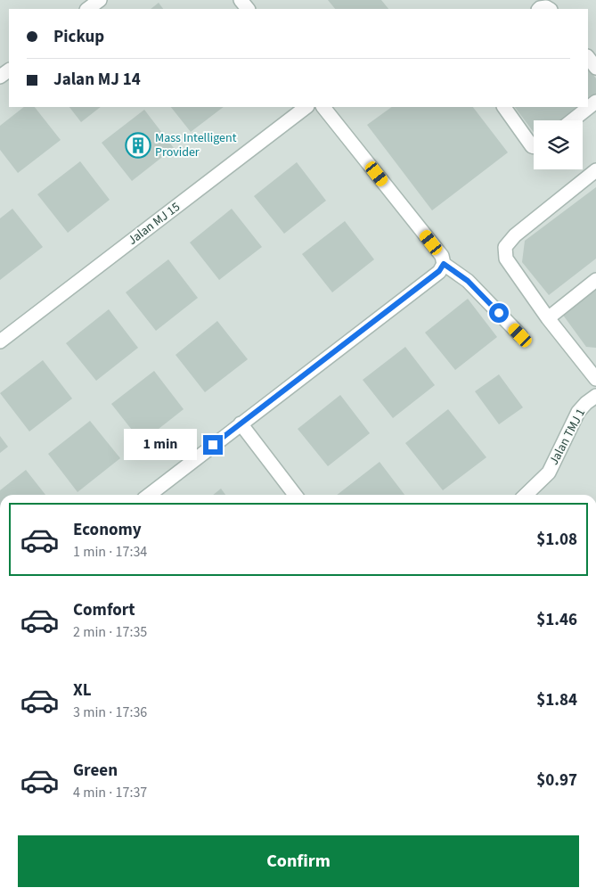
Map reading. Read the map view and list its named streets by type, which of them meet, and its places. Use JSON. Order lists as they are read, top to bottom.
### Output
{
  "streets": {
    "street": ["Jalan MJ 15", "Jalan TMJ 1"]
  },
  "places": {
    "building": ["Mass Intelligent Provider"]
  },
  "page": {
    "banner": ["Pickup", "Jalan MJ 14"],
    "bubble": "1 min",
    "list": [
      {
        "name": "Economy",
        "note": "1 min · 17:34",
        "value": "$1.08"
      },
      {
        "name": "Comfort",
        "note": "2 min · 17:35",
        "value": "$1.46"
      },
      {
        "name": "XL",
        "note": "3 min · 17:36",
        "value": "$1.84"
      },
      {
        "name": "Green",
        "note": "4 min · 17:37",
        "value": "$0.97"
      }
    ],
    "buttons": "Confirm"
  }
}
